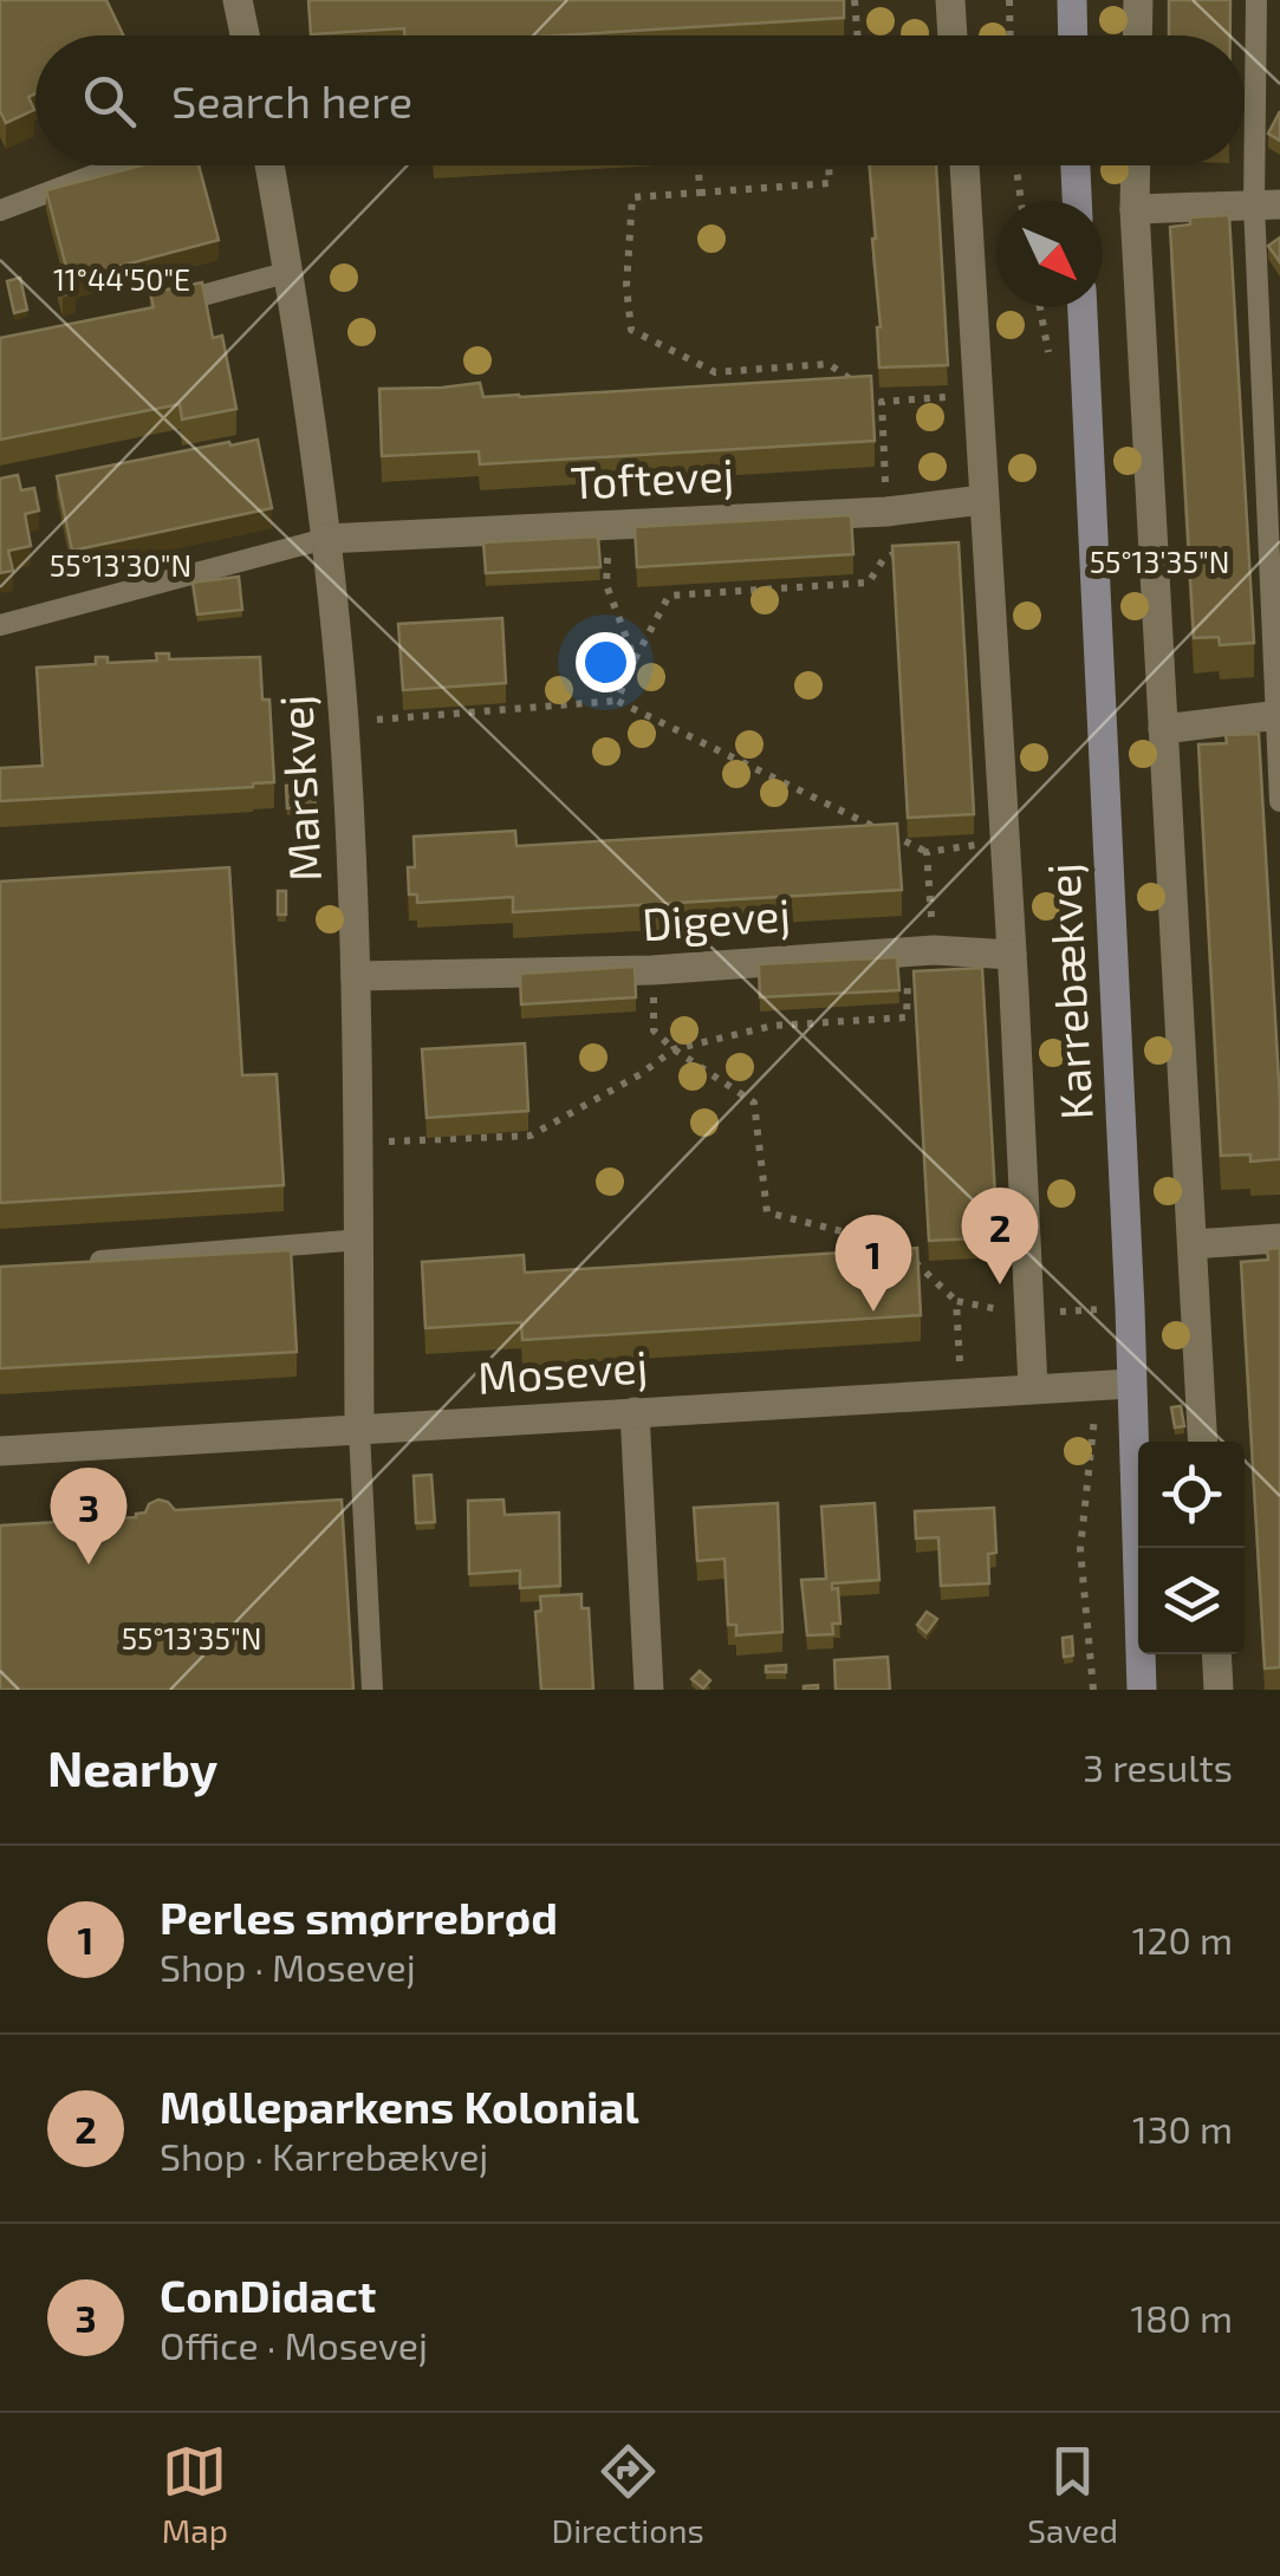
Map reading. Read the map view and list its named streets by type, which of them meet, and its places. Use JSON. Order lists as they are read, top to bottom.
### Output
{
  "streets": {
    "street": [
      "Toftevej",
      "Marskvej",
      "Digevej",
      "Karrebækvej",
      "Mosevej"
    ]
  },
  "crossings": [
    ["Toftevej", "Marskvej"],
    ["Toftevej", "Karrebækvej"],
    ["Marskvej", "Digevej"],
    ["Marskvej", "Mosevej"],
    ["Digevej", "Karrebækvej"],
    ["Karrebækvej", "Mosevej"]
  ],
  "north": "bottom right",
  "page": {
    "search": "Search here",
    "pins": ["2", "1", "3"],
    "heading": ["Nearby", "3 results"],
    "list": [
      {
        "mark": "1",
        "name": "Perles smørrebrød",
        "note": "Shop · Mosevej",
        "value": "120 m"
      },
      {
        "mark": "2",
        "name": "Mølleparkens Kolonial",
        "note": "Shop · Karrebækvej",
        "value": "130 m"
      },
      {
        "mark": "3",
        "name": "ConDidact",
        "note": "Office · Mosevej",
        "value": "180 m"
      }
    ],
    "nav": ["Map", "Directions", "Saved"]
  },
  "coordinates": ["11°44'50\"E", "55°13'35\"N", "55°13'30\"N"]
}
